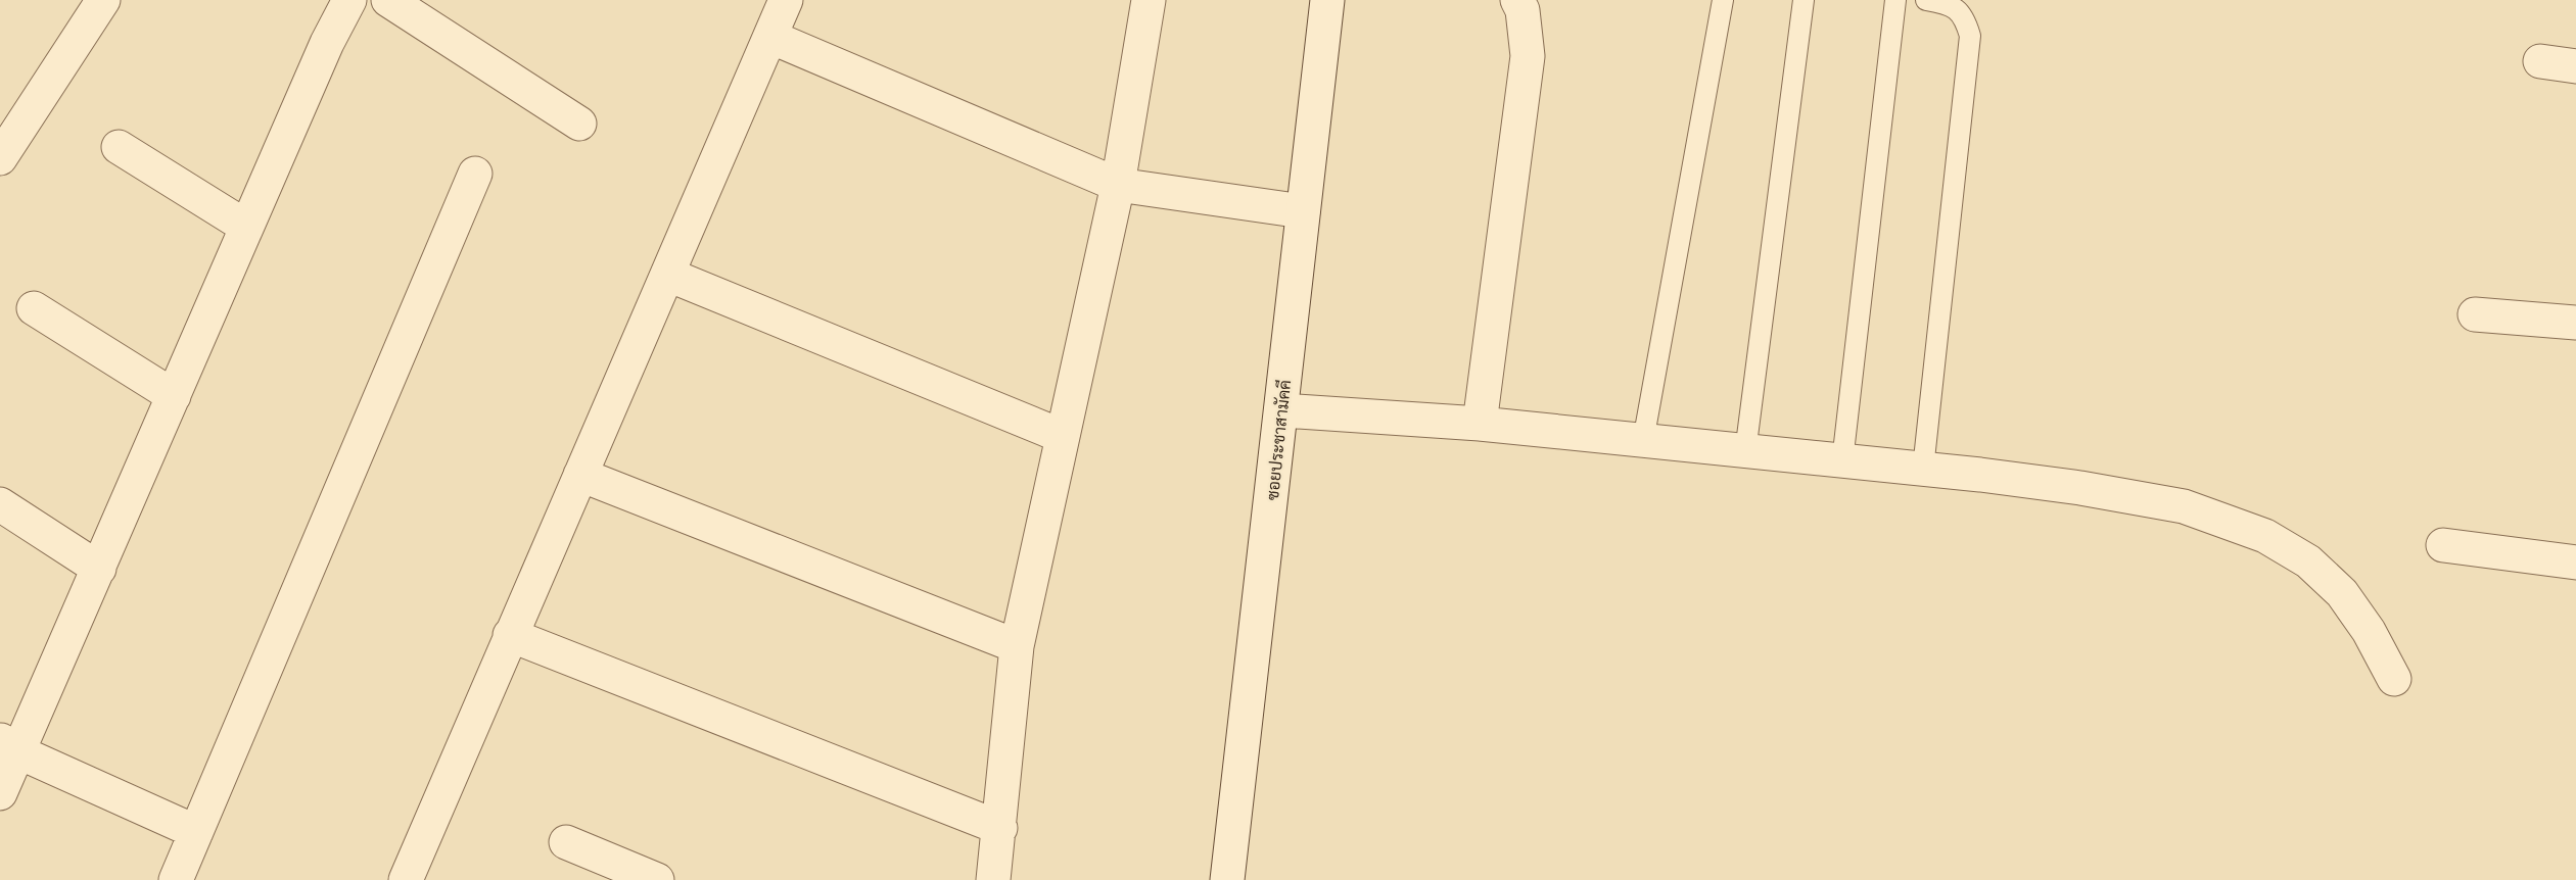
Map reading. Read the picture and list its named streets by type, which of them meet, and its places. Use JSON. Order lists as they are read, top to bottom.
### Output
{
  "streets": {
    "street": ["ซอยประชาสามัคคี"]
  }
}
